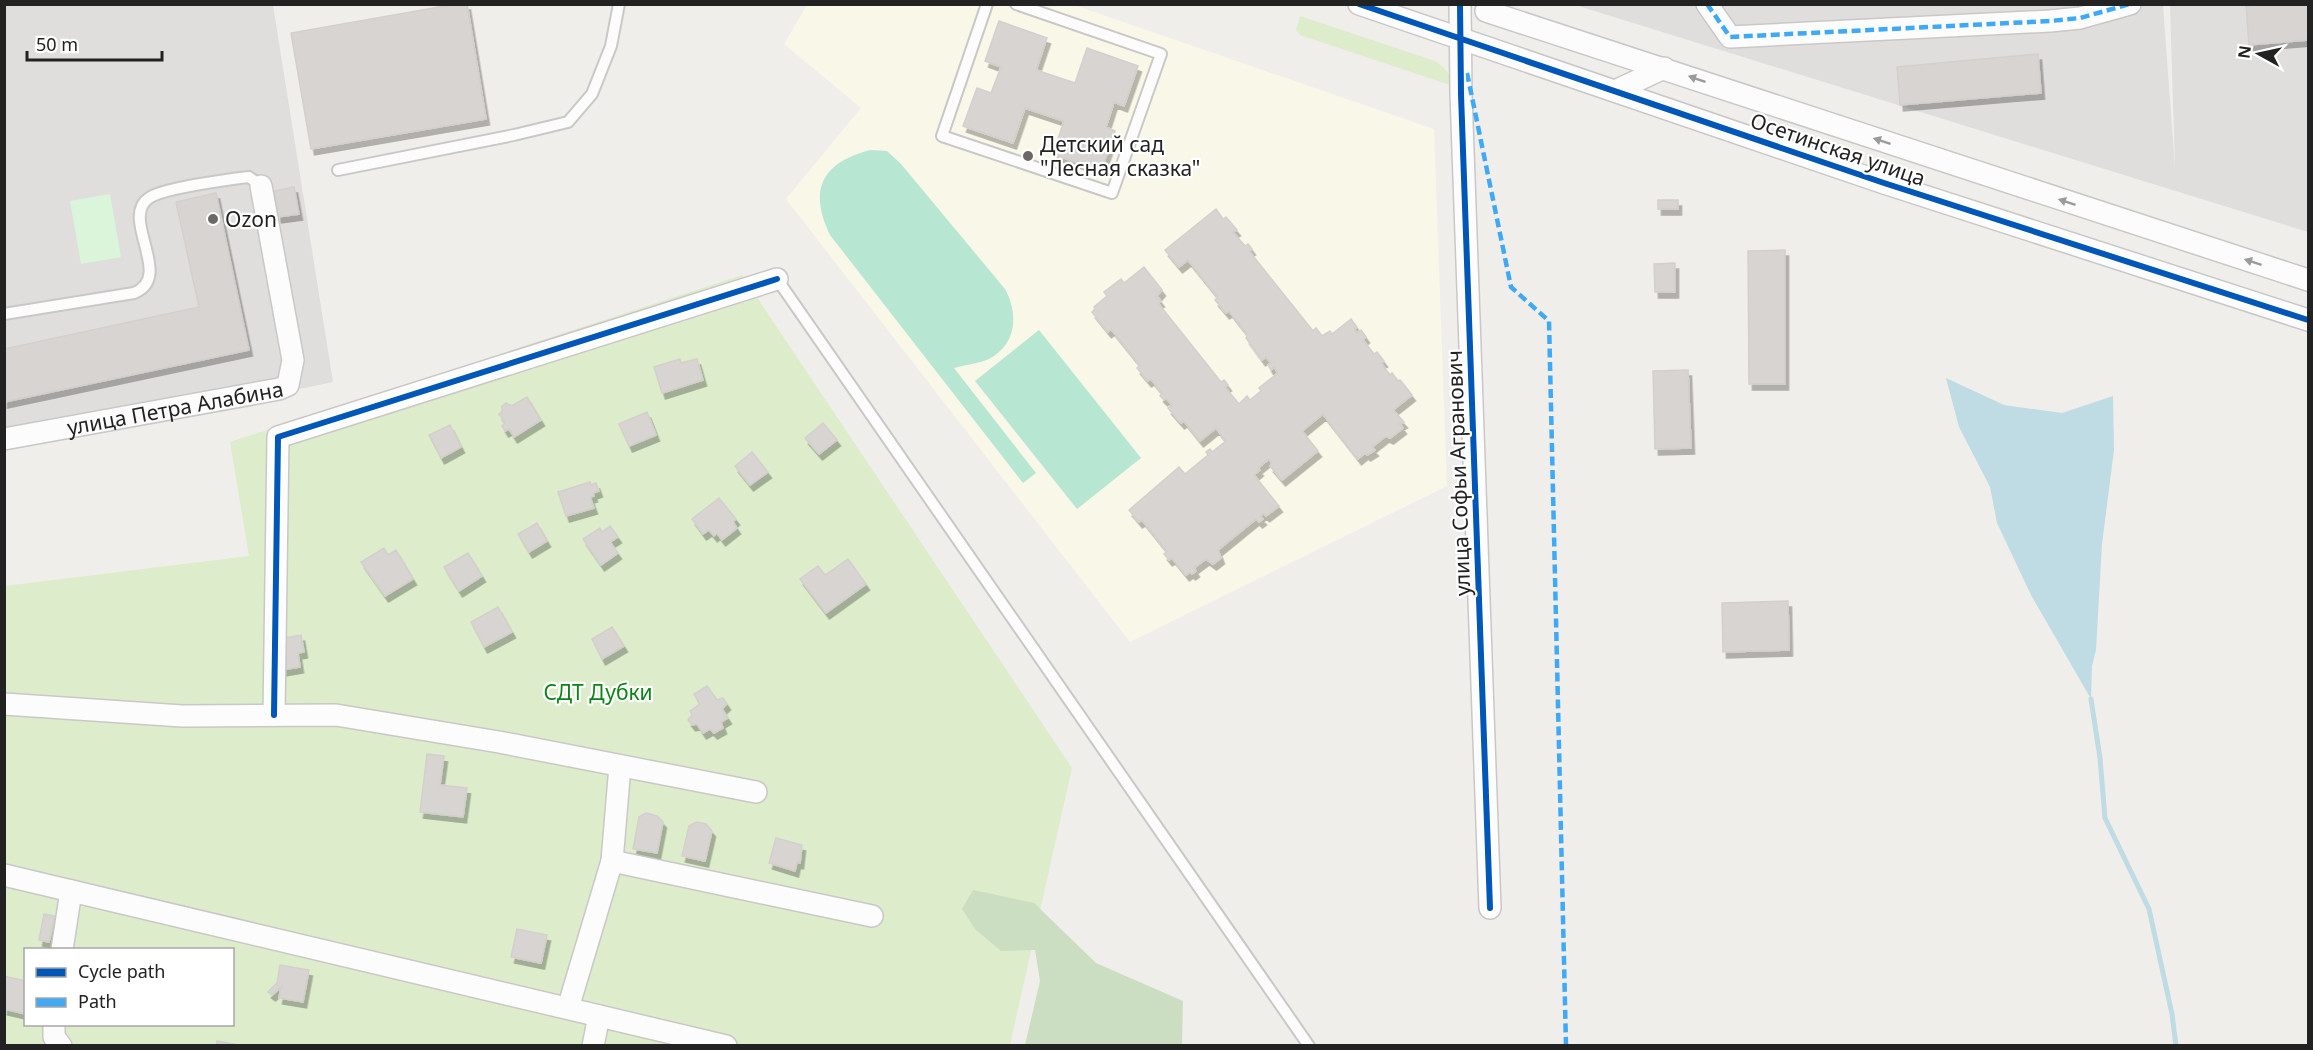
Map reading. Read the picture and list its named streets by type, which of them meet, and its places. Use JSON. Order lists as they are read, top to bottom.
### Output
{
  "streets": {
    "street": ["Осетинская улица", "улица Петра Алабина", "улица Софьи Агранович"]
  },
  "crossings": [
    ["Осетинская улица", "улица Софьи Агранович"]
  ],
  "parks": ["СДТ Дубки"],
  "places": ["Детский сад \"Лесная сказка\"", "Ozon"],
  "legend": ["Cycle path", "Path"],
  "scale_bar": "50 m",
  "north": "left"
}
